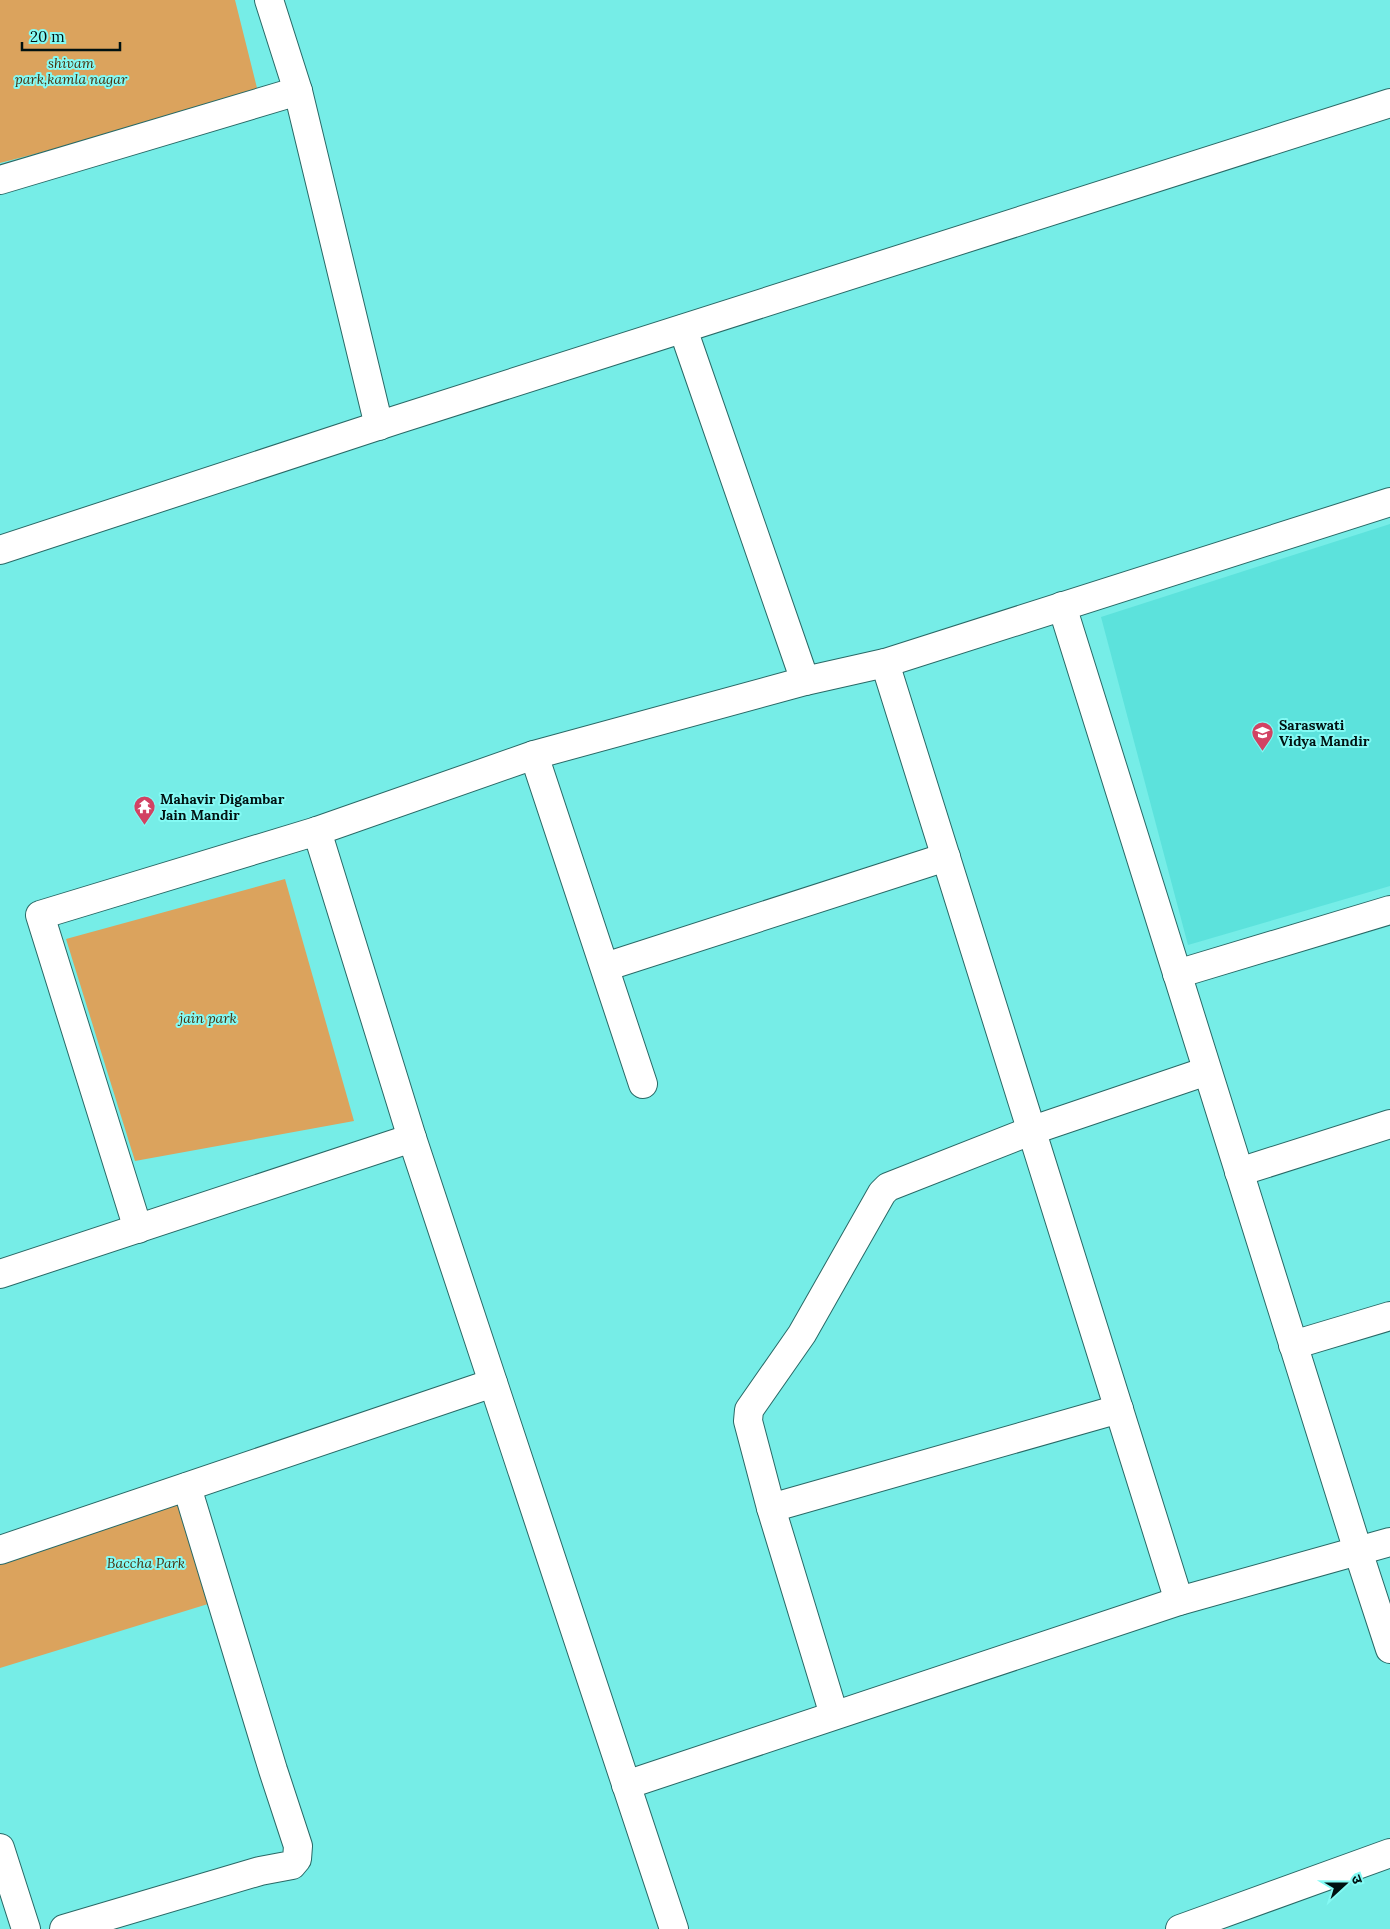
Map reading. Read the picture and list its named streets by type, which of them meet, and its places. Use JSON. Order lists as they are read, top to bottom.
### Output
{
  "parks": ["shivam park,kamla nagar", "jain park", "Baccha Park"],
  "places": {
    "school or university": ["Saraswati Vidya Mandir"],
    "temple": ["Mahavir Digambar Jain Mandir"]
  },
  "scale_bar": "20 m",
  "north": "right"
}
